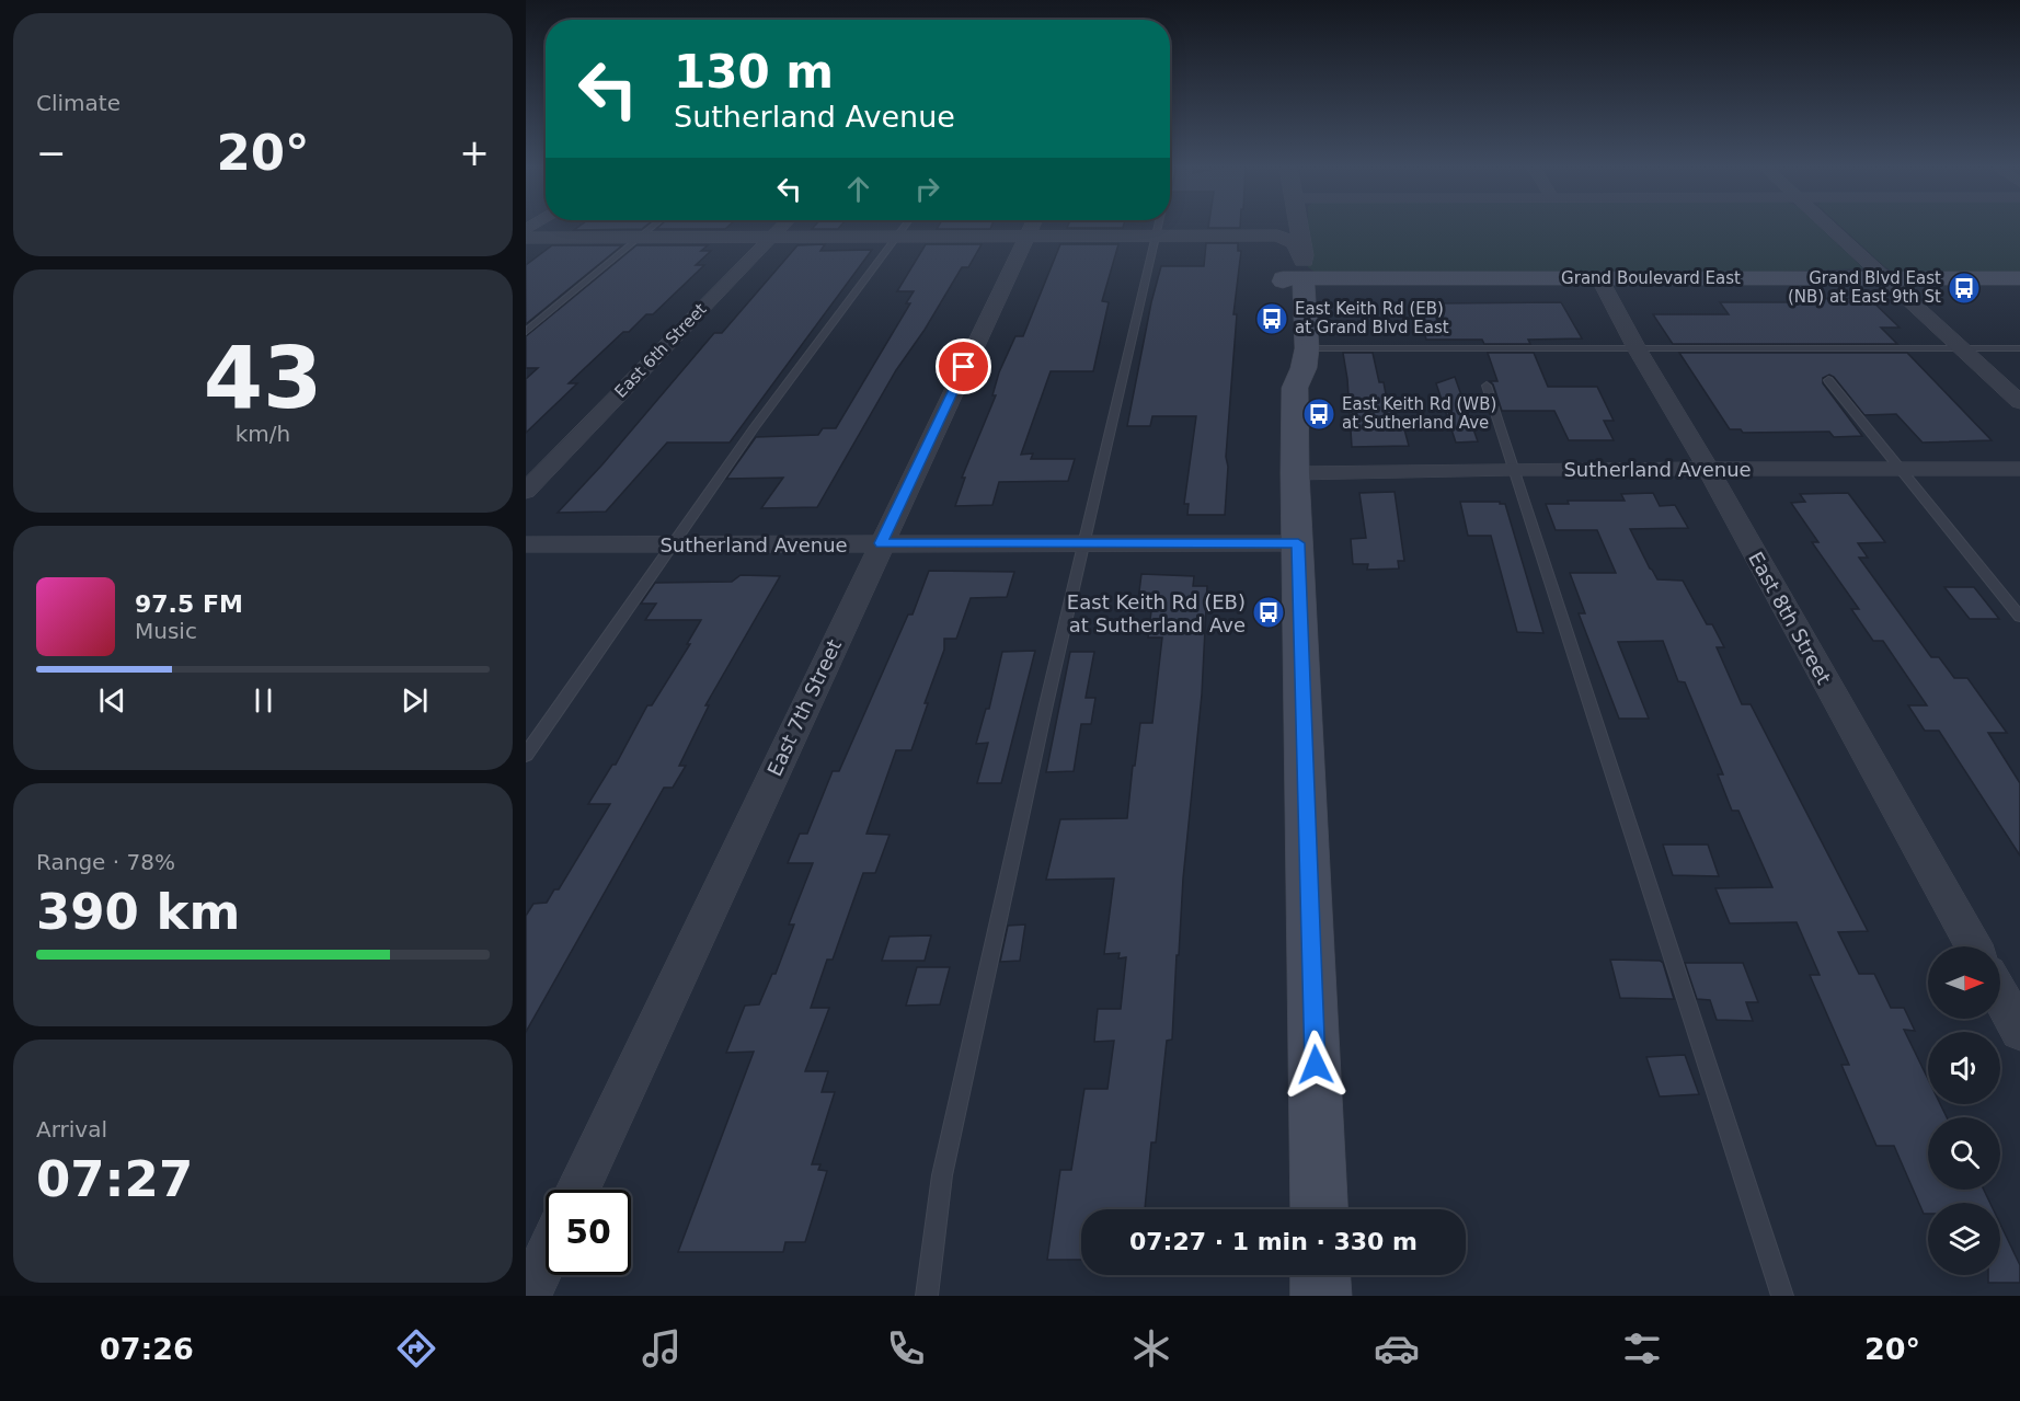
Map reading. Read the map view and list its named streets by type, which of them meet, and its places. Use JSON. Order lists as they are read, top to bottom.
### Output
{
  "streets": {
    "main road": ["Grand Boulevard East"],
    "street": [
      "East 6th Street",
      "Sutherland Avenue",
      "East 8th Street",
      "East 7th Street"
    ]
  },
  "crossings": [
    ["Grand Boulevard East", "East 8th Street"],
    ["Sutherland Avenue", "East 8th Street"],
    ["Sutherland Avenue", "East 7th Street"]
  ],
  "places": {
    "bus stop": [
      "Grand Blvd East (NB) at East 9th St",
      "East Keith Rd (EB) at Grand Blvd East",
      "East Keith Rd (WB) at Sutherland Ave",
      "East Keith Rd (EB) at Sutherland Ave"
    ]
  },
  "north": "right",
  "page": {
    "tile": [
      "Climate",
      ["43", "km/h"],
      ["Range · 78%", "390 km"],
      ["Arrival", "07:27"]
    ],
    "turn": ["130 m", "Sutherland Avenue"],
    "heat": ["−", "20°", "+"],
    "song": ["97.5 FM", "Music"],
    "limit": "50",
    "trip": "07:27 · 1 min · 330 m",
    "tabs": ["07:26", "20°"]
  }
}
